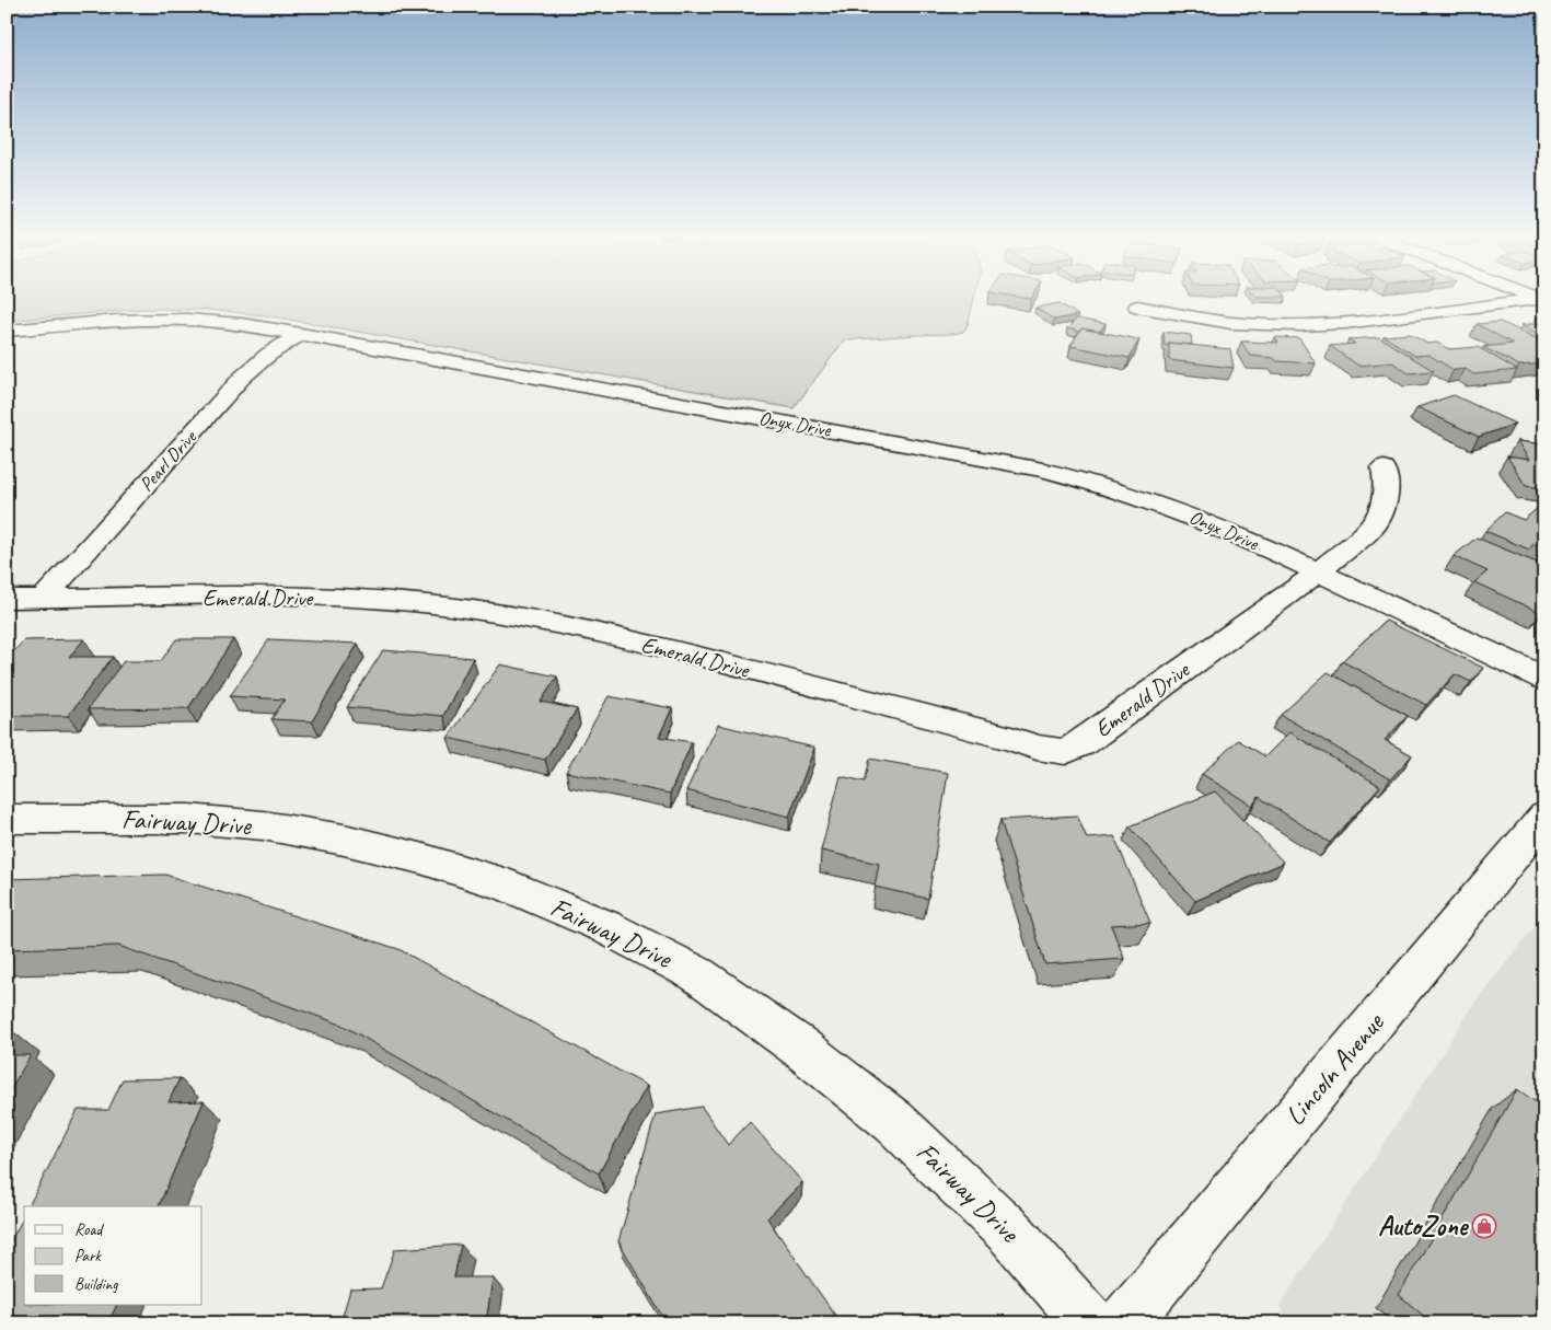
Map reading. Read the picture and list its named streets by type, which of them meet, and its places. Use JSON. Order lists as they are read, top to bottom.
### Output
{
  "streets": {
    "street": [
      "Onyx Drive",
      "Pearl Drive",
      "Emerald Drive",
      "Fairway Drive",
      "Lincoln Avenue"
    ]
  },
  "crossings": [
    ["Onyx Drive", "Pearl Drive"],
    ["Onyx Drive", "Emerald Drive"],
    ["Pearl Drive", "Emerald Drive"]
  ],
  "places": {
    "shop": ["AutoZone"]
  },
  "legend": ["Road", "Park", "Building"]
}
